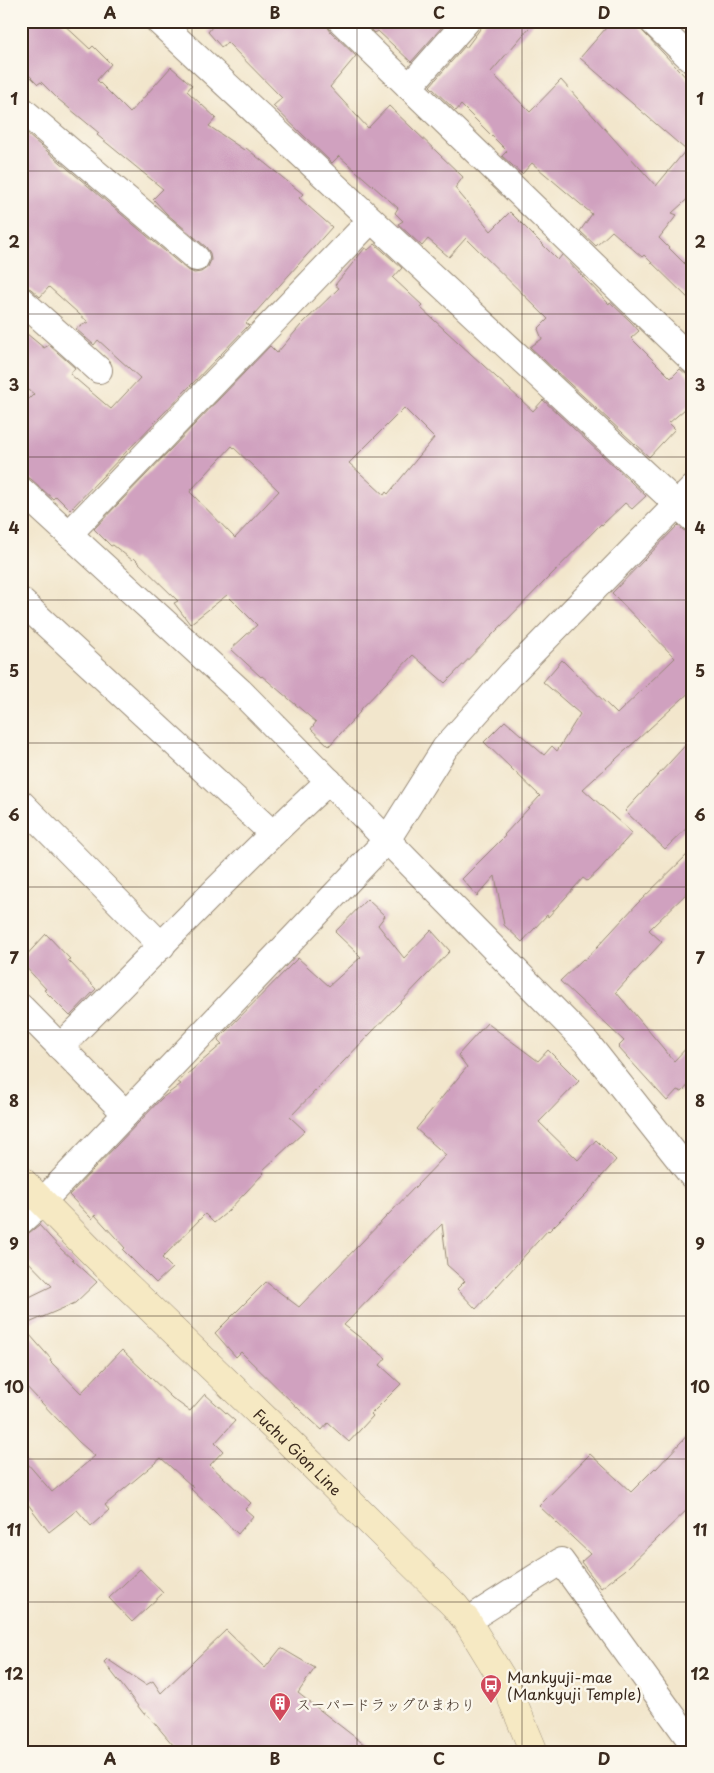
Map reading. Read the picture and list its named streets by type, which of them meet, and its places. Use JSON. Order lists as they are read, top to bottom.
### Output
{
  "streets": {
    "main road": ["Fuchu Gion Line"]
  },
  "places": {
    "bus stop": ["Mankyuji-mae (Mankyuji Temple)"],
    "building": ["スーパードラッグひまわり"]
  },
  "grid": {
    "columns": [
      "A",
      "B",
      "C",
      "D"
    ],
    "rows": [
      "1",
      "2",
      "3",
      "4",
      "5",
      "6",
      "7",
      "8",
      "9",
      "10",
      "11",
      "12"
    ]
  }
}
